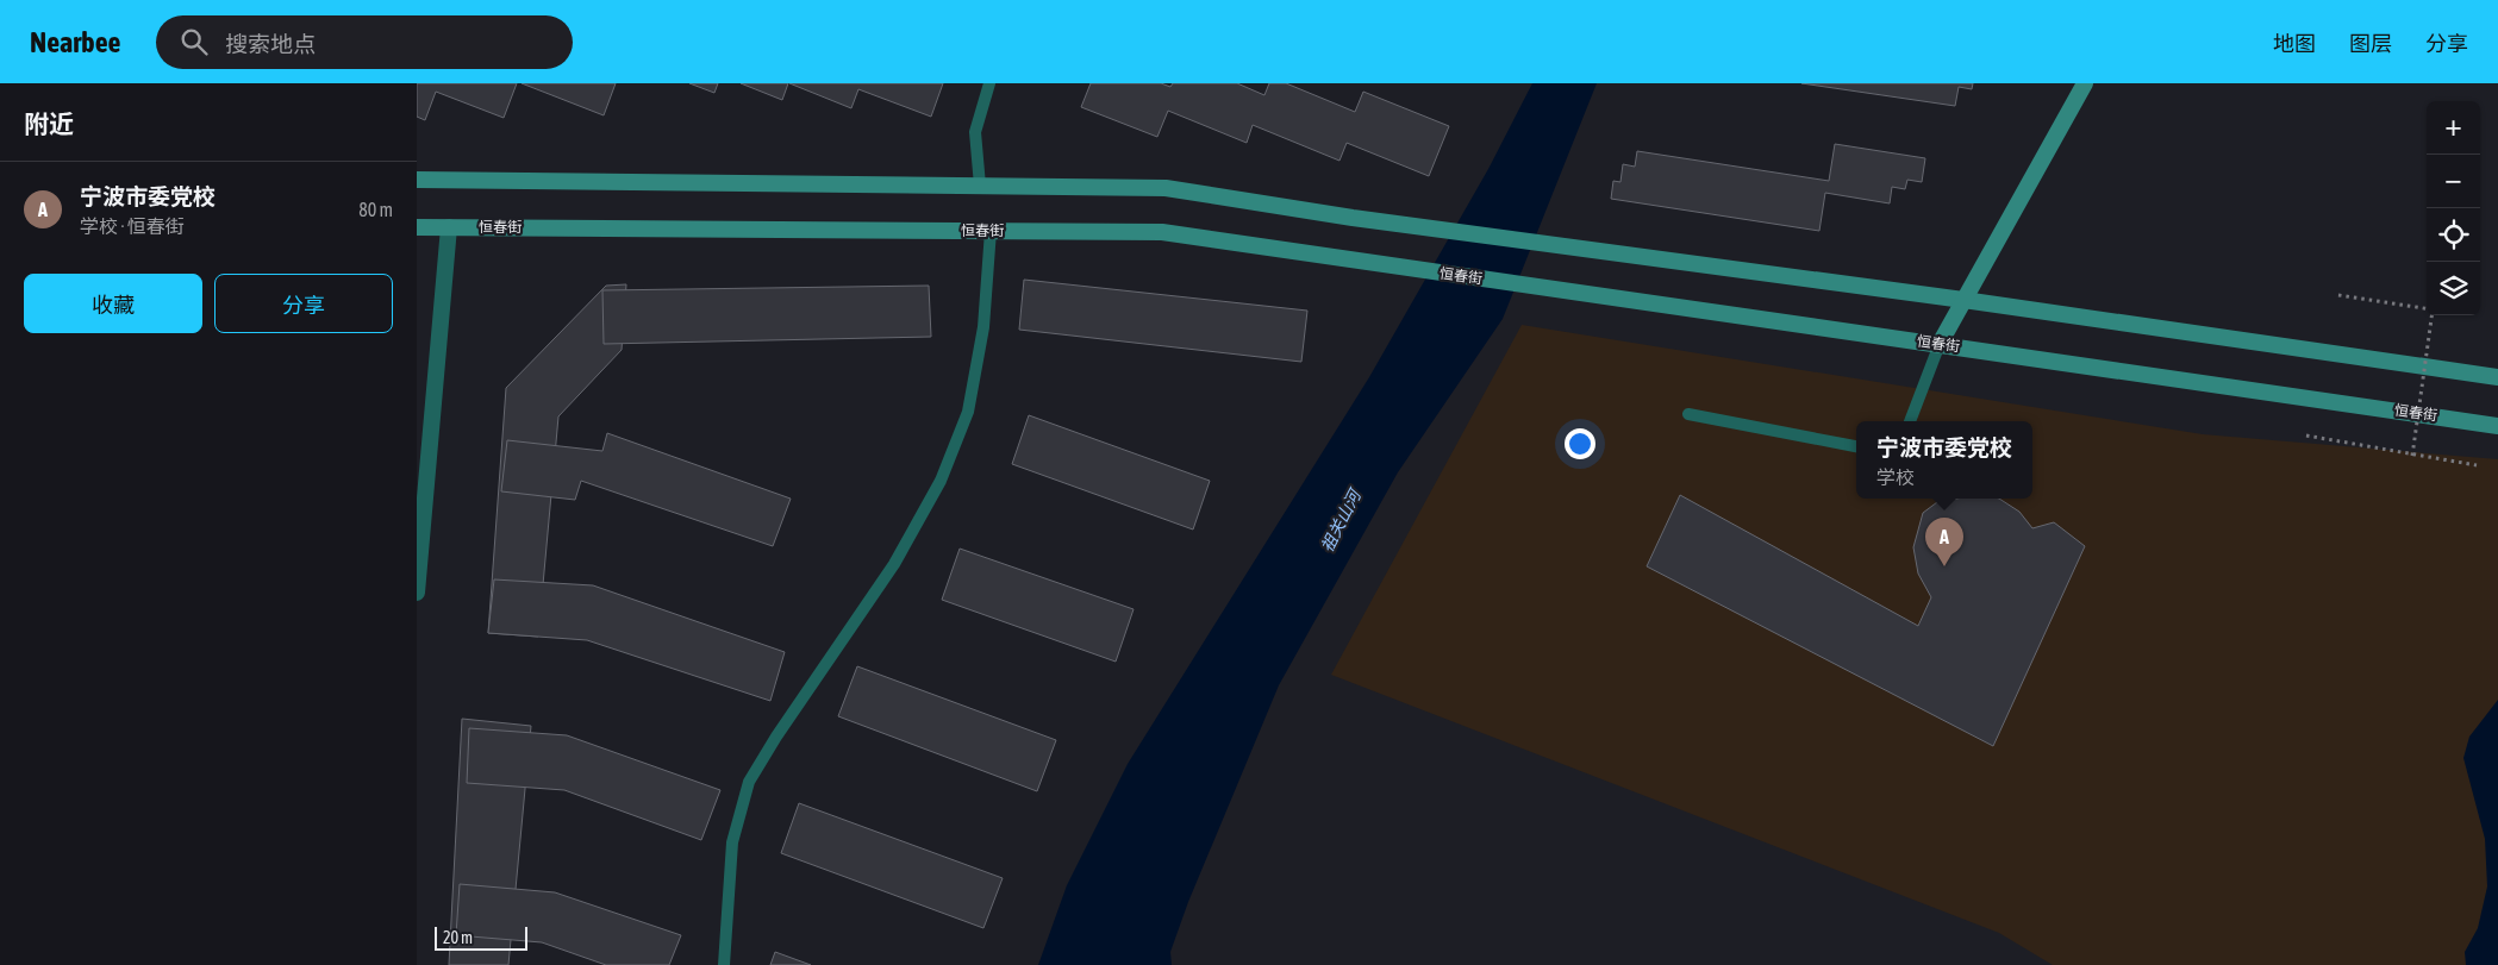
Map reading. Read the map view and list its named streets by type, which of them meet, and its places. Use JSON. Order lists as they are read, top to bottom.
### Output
{
  "streets": {
    "main road": ["恒春街"]
  },
  "water": ["祖关山河"],
  "scale_bar": "20 m",
  "page": {
    "header": "Nearbee",
    "search": "搜索地点",
    "nav": ["地图", "图层", "分享"],
    "heading": "附近",
    "map_buttons": ["+", "−"],
    "list": [
      {
        "mark": "A",
        "name": "宁波市委党校",
        "note": "学校 · 恒春街",
        "value": "80 m"
      }
    ],
    "buttons": ["收藏", "分享"],
    "popup": ["宁波市委党校", "学校"],
    "pins": "A",
    "scale": "20 m"
  }
}
